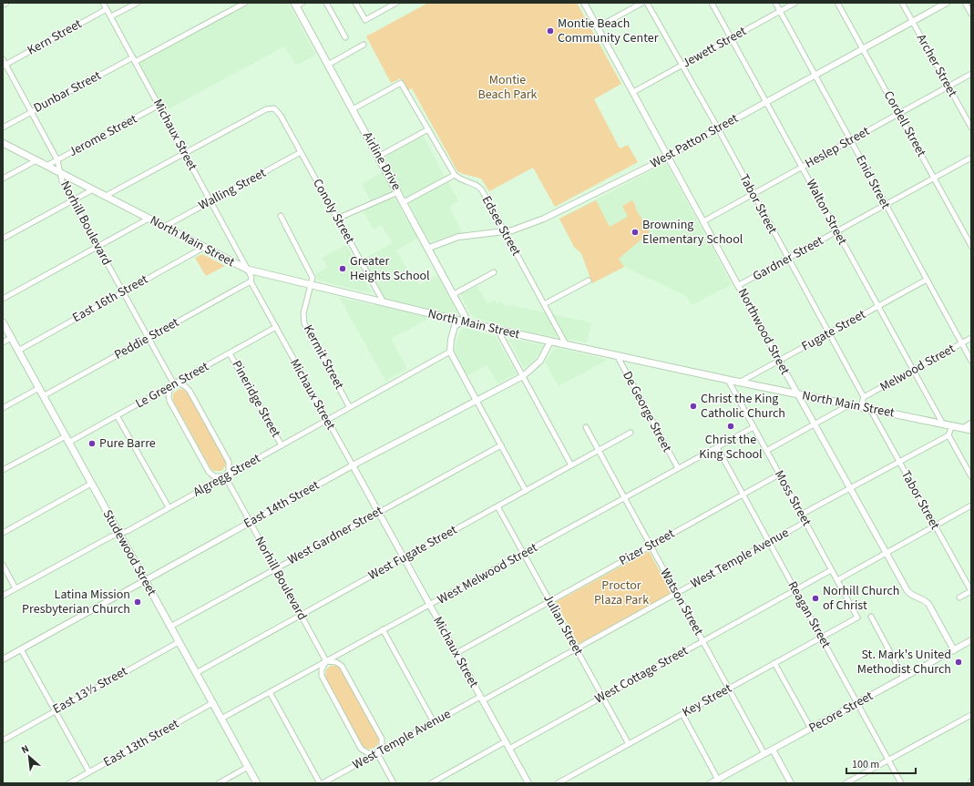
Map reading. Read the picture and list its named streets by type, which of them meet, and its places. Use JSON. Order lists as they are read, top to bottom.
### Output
{
  "streets": {
    "main road": ["Airline Drive", "North Main Street", "Studewood Street"],
    "street": [
      "Kern Street",
      "Jewett Street",
      "Archer Street",
      "Dunbar Street",
      "Cordell Street",
      "Michaux Street",
      "Jerome Street",
      "West Patton Street",
      "Heslep Street",
      "Enid Street",
      "Walling Street",
      "Tabor Street",
      "Conoly Street",
      "Walton Street",
      "Norhill Boulevard",
      "Edsee Street",
      "Gardner Street",
      "East 16th Street",
      "Fugate Street",
      "Northwood Street",
      "Peddie Street",
      "Kermit Street",
      "Melwood Street",
      "Le Green Street",
      "Pineridge Street",
      "De George Street",
      "Algregg Street",
      "Moss Street",
      "East 14th Street",
      "West Gardner Street",
      "Pizer Street",
      "West Fugate Street",
      "West Temple Avenue",
      "West Melwood Street",
      "Watson Street",
      "Reagan Street",
      "Julian Street",
      "West Cottage Street",
      "East 13½ Street",
      "Key Street",
      "Pecore Street",
      "East 13th Street"
    ]
  },
  "crossings": [
    ["Kern Street", "Michaux Street"],
    ["Kern Street", "Norhill Boulevard"],
    ["Jewett Street", "Enid Street"],
    ["Jewett Street", "Tabor Street"],
    ["Jewett Street", "Walton Street"],
    ["Jewett Street", "Northwood Street"],
    ["Archer Street", "West Patton Street"],
    ["Archer Street", "Heslep Street"],
    ["Dunbar Street", "Michaux Street"],
    ["Dunbar Street", "Norhill Boulevard"],
    ["Cordell Street", "West Patton Street"],
    ["Cordell Street", "Heslep Street"],
    ["Cordell Street", "Gardner Street"],
    ["Michaux Street", "Jerome Street"],
    ["Michaux Street", "Walling Street"],
    ["Michaux Street", "Conoly Street"],
    ["Michaux Street", "North Main Street"],
    ["Michaux Street", "Peddie Street"],
    ["Michaux Street", "Le Green Street"],
    ["Michaux Street", "Algregg Street"],
    ["Michaux Street", "East 14th Street"],
    ["Michaux Street", "West Gardner Street"],
    ["Michaux Street", "Pizer Street"],
    ["Michaux Street", "West Fugate Street"],
    ["Michaux Street", "West Temple Avenue"],
    ["Michaux Street", "West Melwood Street"],
    ["Michaux Street", "West Cottage Street"],
    ["Jerome Street", "Norhill Boulevard"],
    ["Jerome Street", "North Main Street"],
    ["West Patton Street", "Airline Drive"],
    ["West Patton Street", "Enid Street"],
    ["West Patton Street", "Tabor Street"],
    ["West Patton Street", "Walton Street"],
    ["West Patton Street", "Edsee Street"],
    ["West Patton Street", "Northwood Street"],
    ["Heslep Street", "Enid Street"],
    ["Heslep Street", "Tabor Street"],
    ["Heslep Street", "Walton Street"],
    ["Heslep Street", "Northwood Street"],
    ["Airline Drive", "North Main Street"],
    ["Enid Street", "Gardner Street"],
    ["Enid Street", "Fugate Street"],
    ["Enid Street", "Melwood Street"],
    ["Walling Street", "Conoly Street"],
    ["Walling Street", "North Main Street"],
    ["Tabor Street", "North Main Street"],
    ["Tabor Street", "Gardner Street"],
    ["Tabor Street", "Fugate Street"],
    ["Tabor Street", "Melwood Street"],
    ["Conoly Street", "North Main Street"],
    ["Walton Street", "North Main Street"],
    ["Walton Street", "Gardner Street"],
    ["Walton Street", "Fugate Street"],
    ["Walton Street", "Melwood Street"],
    ["Norhill Boulevard", "North Main Street"],
    ["Norhill Boulevard", "East 16th Street"],
    ["Norhill Boulevard", "Peddie Street"],
    ["Norhill Boulevard", "Le Green Street"],
    ["Norhill Boulevard", "Algregg Street"],
    ["Norhill Boulevard", "East 14th Street"],
    ["Norhill Boulevard", "West Gardner Street"],
    ["Norhill Boulevard", "West Fugate Street"],
    ["Norhill Boulevard", "West Melwood Street"],
    ["Edsee Street", "North Main Street"],
    ["North Main Street", "East 16th Street"],
    ["North Main Street", "Fugate Street"],
    ["North Main Street", "Northwood Street"],
    ["North Main Street", "Kermit Street"],
    ["North Main Street", "De George Street"],
    ["North Main Street", "Moss Street"],
    ["North Main Street", "East 14th Street"],
    ["Gardner Street", "Northwood Street"],
    ["East 16th Street", "Studewood Street"],
    ["Fugate Street", "Northwood Street"],
    ["Northwood Street", "Pecore Street"],
    ["Peddie Street", "Studewood Street"],
    ["Kermit Street", "Algregg Street"],
    ["Le Green Street", "Pineridge Street"],
    ["Le Green Street", "Studewood Street"],
    ["Pineridge Street", "Algregg Street"],
    ["De George Street", "West Melwood Street"],
    ["Algregg Street", "Studewood Street"],
    ["Moss Street", "Pizer Street"],
    ["Moss Street", "West Temple Avenue"],
    ["Moss Street", "West Melwood Street"],
    ["Moss Street", "West Cottage Street"],
    ["Moss Street", "Key Street"],
    ["East 14th Street", "Studewood Street"],
    ["West Gardner Street", "Studewood Street"],
    ["Pizer Street", "Watson Street"],
    ["Pizer Street", "Reagan Street"],
    ["Pizer Street", "Julian Street"],
    ["Studewood Street", "West Fugate Street"],
    ["Studewood Street", "West Melwood Street"],
    ["Studewood Street", "East 13½ Street"],
    ["Studewood Street", "East 13th Street"],
    ["West Fugate Street", "Watson Street"],
    ["West Fugate Street", "Julian Street"],
    ["West Temple Avenue", "Watson Street"],
    ["West Temple Avenue", "Reagan Street"],
    ["West Temple Avenue", "Julian Street"],
    ["West Melwood Street", "Watson Street"],
    ["West Melwood Street", "Reagan Street"],
    ["West Melwood Street", "Julian Street"],
    ["Watson Street", "West Cottage Street"],
    ["Watson Street", "Key Street"],
    ["Watson Street", "Pecore Street"],
    ["Reagan Street", "West Cottage Street"],
    ["Reagan Street", "Key Street"],
    ["Reagan Street", "Pecore Street"],
    ["Julian Street", "West Cottage Street"],
    ["Julian Street", "Key Street"]
  ],
  "parks": ["Montie Beach Park", "Proctor Plaza Park"],
  "places": [
    "Montie Beach Community Center",
    "Browning Elementary School",
    "Greater Heights School",
    "Christ the King Catholic Church",
    "Christ the King School",
    "Pure Barre",
    "Norhill Church of Christ",
    "Latina Mission Presbyterian Church",
    "St. Mark's United Methodist Church"
  ],
  "scale_bar": "100 m",
  "north": "top left"
}
